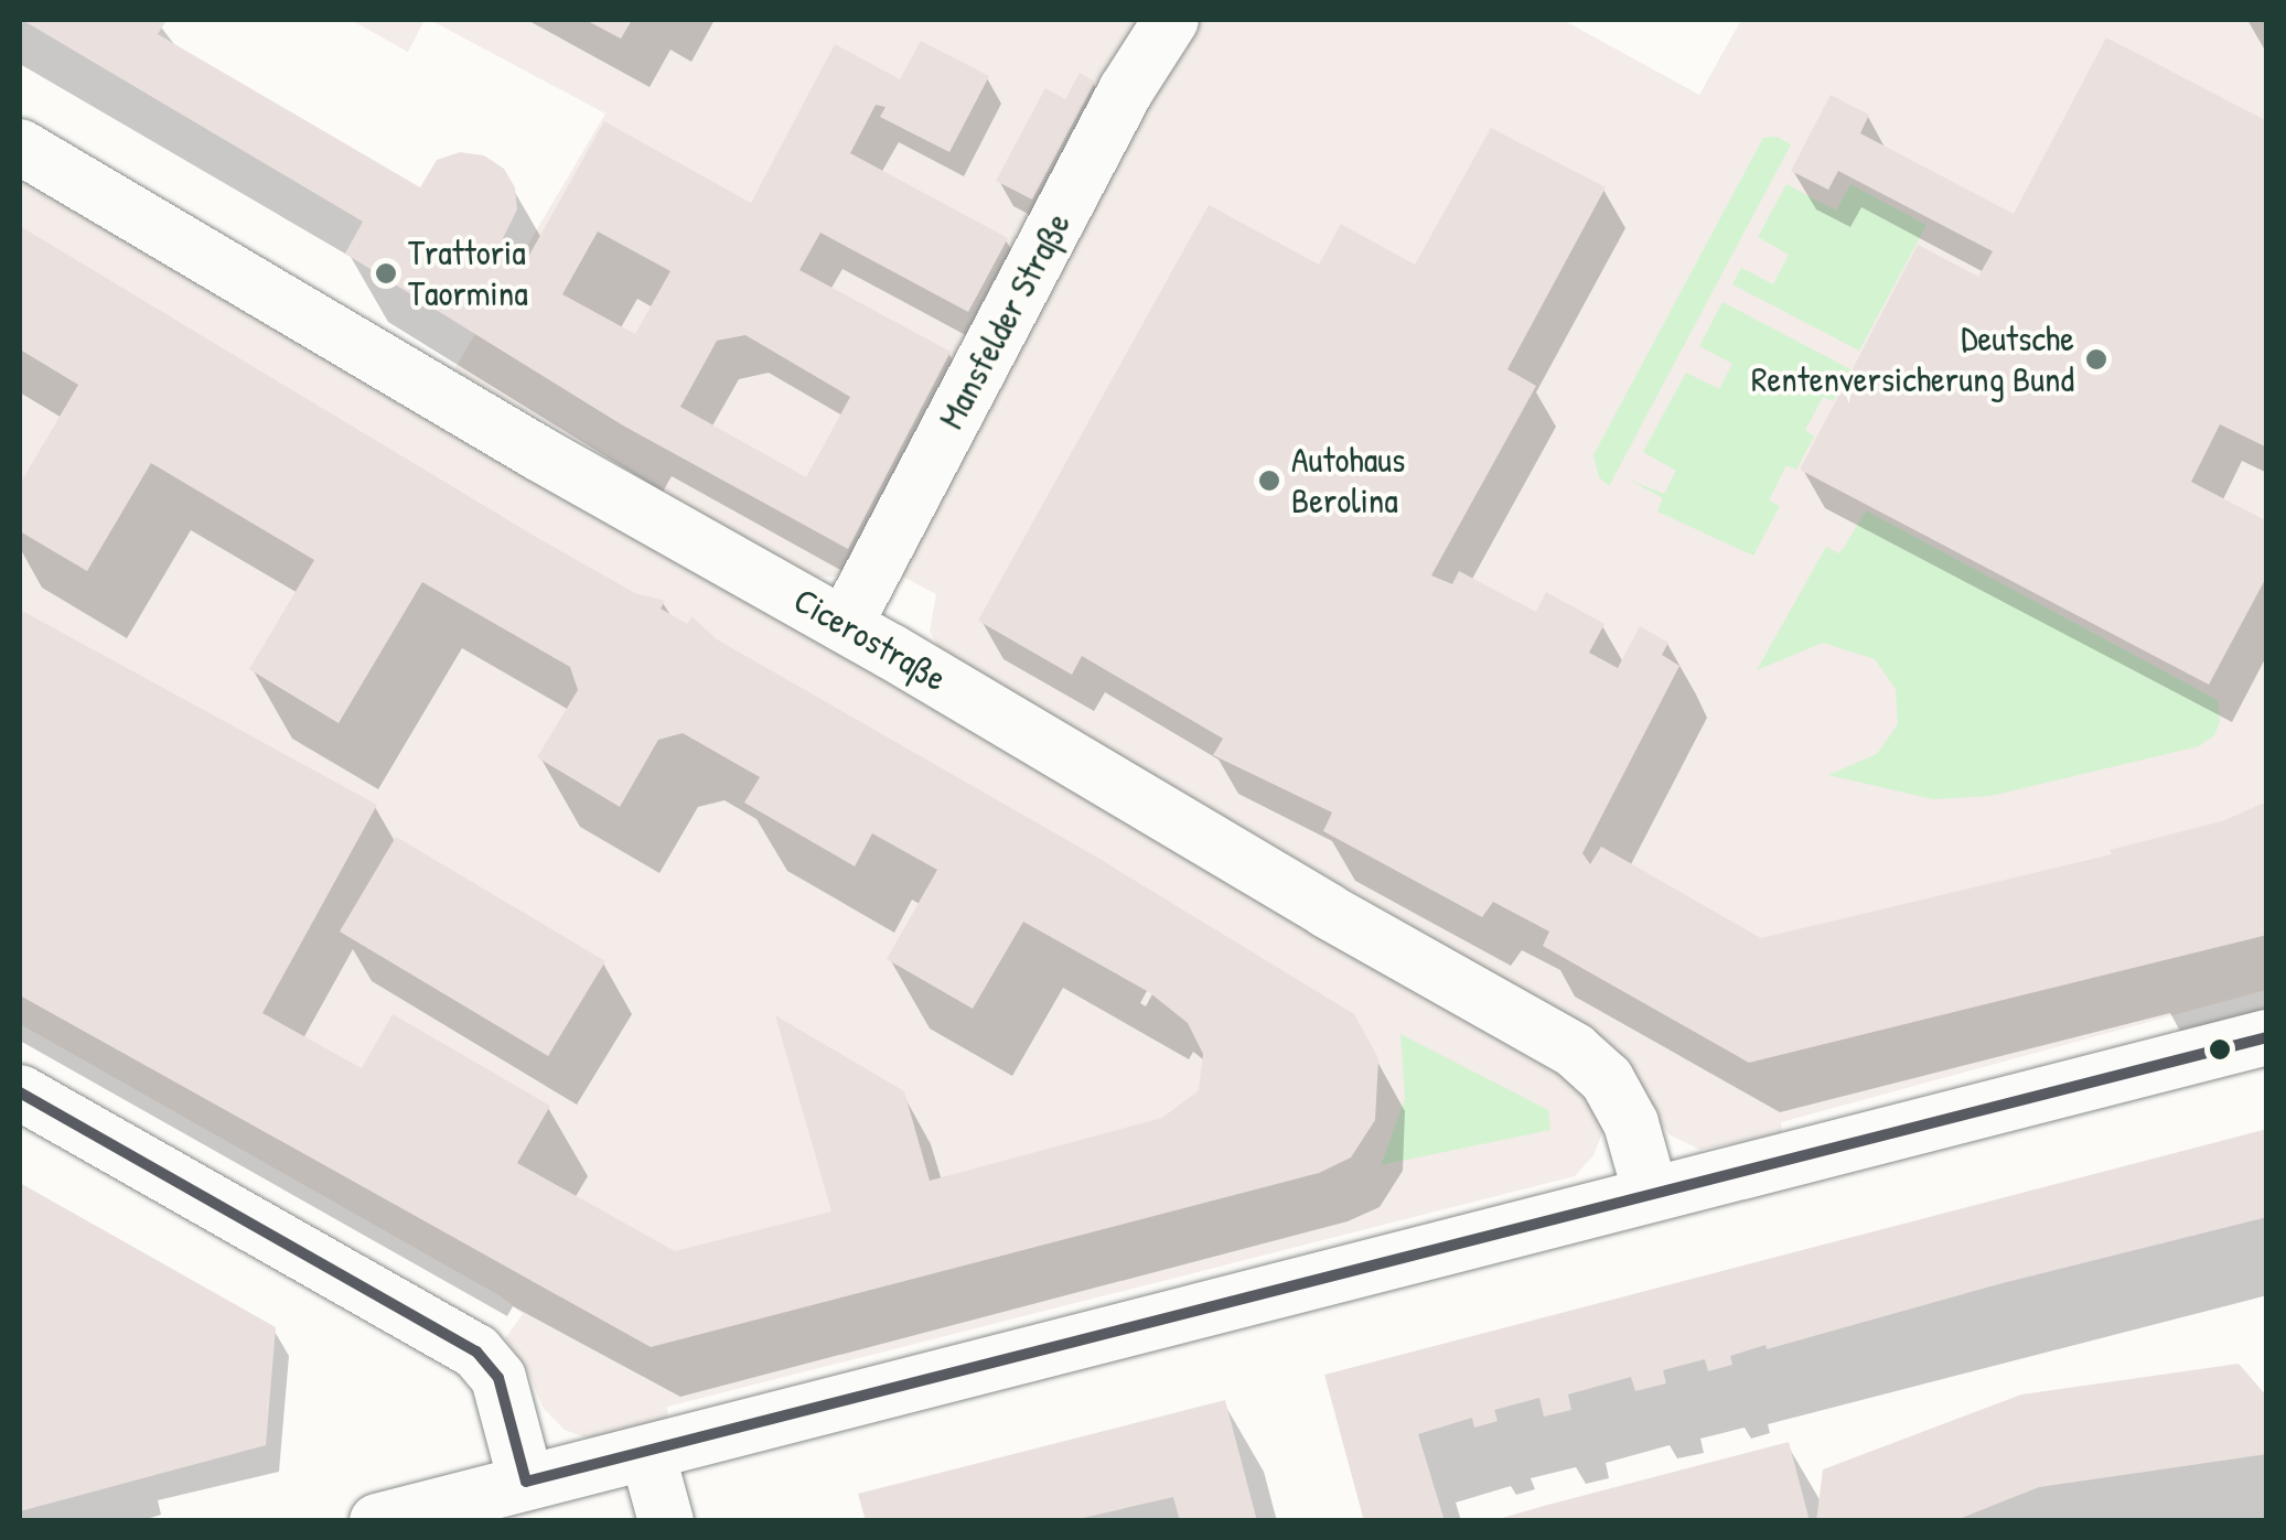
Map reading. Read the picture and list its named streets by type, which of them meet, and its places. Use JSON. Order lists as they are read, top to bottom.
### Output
{
  "streets": {
    "street": ["Mansfelder Straße", "Cicerostraße"]
  },
  "crossings": [
    ["Mansfelder Straße", "Cicerostraße"]
  ],
  "places": ["Trattoria Taormina", "Deutsche Rentenversicherung Bund", "Autohaus Berolina"]
}
